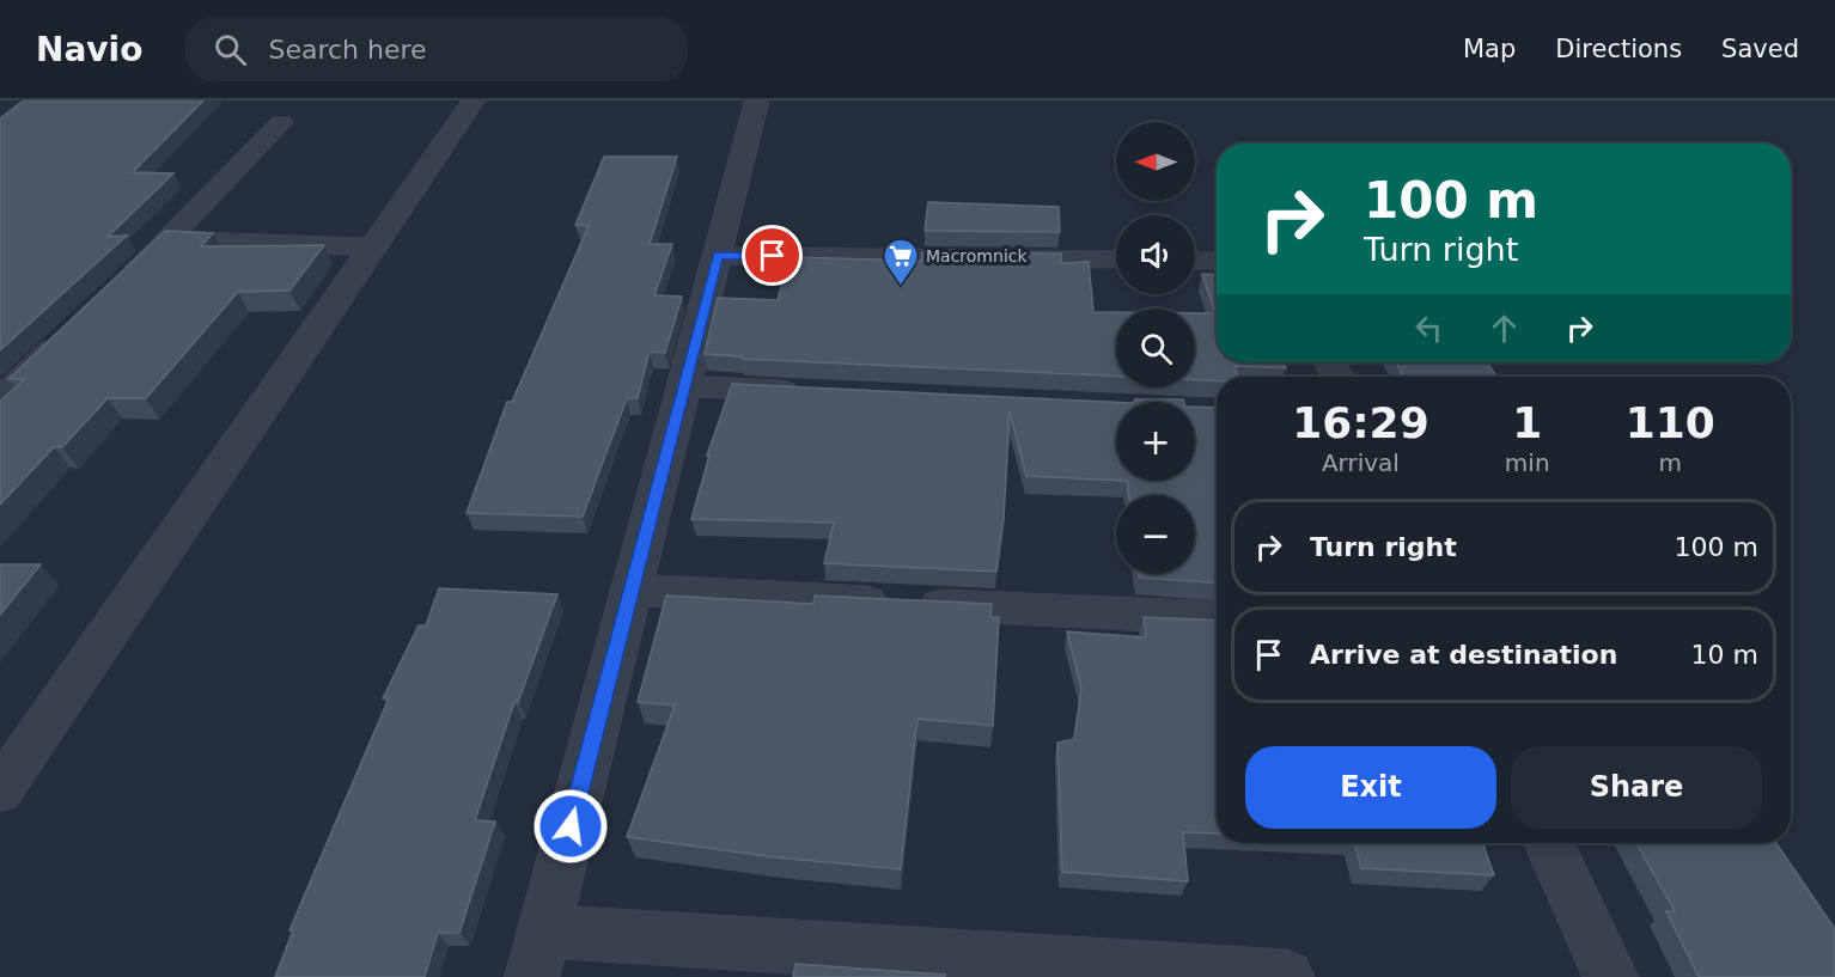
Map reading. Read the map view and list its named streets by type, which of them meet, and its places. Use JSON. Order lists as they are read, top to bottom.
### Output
{
  "places": {
    "supermarket": ["Macromnick"]
  },
  "north": "left",
  "page": {
    "header": "Navio",
    "search": "Search here",
    "nav": ["Map", "Directions", "Saved"],
    "map_buttons": ["+", "−"],
    "turn": ["100 m", "Turn right"],
    "eta": [
      "16:29",
      "Arrival",
      "1",
      "min",
      "110",
      "m"
    ],
    "list": [
      {
        "name": "Turn right",
        "value": "100 m"
      },
      {
        "name": "Arrive at destination",
        "value": "10 m"
      }
    ],
    "buttons": ["Exit", "Share"]
  }
}
